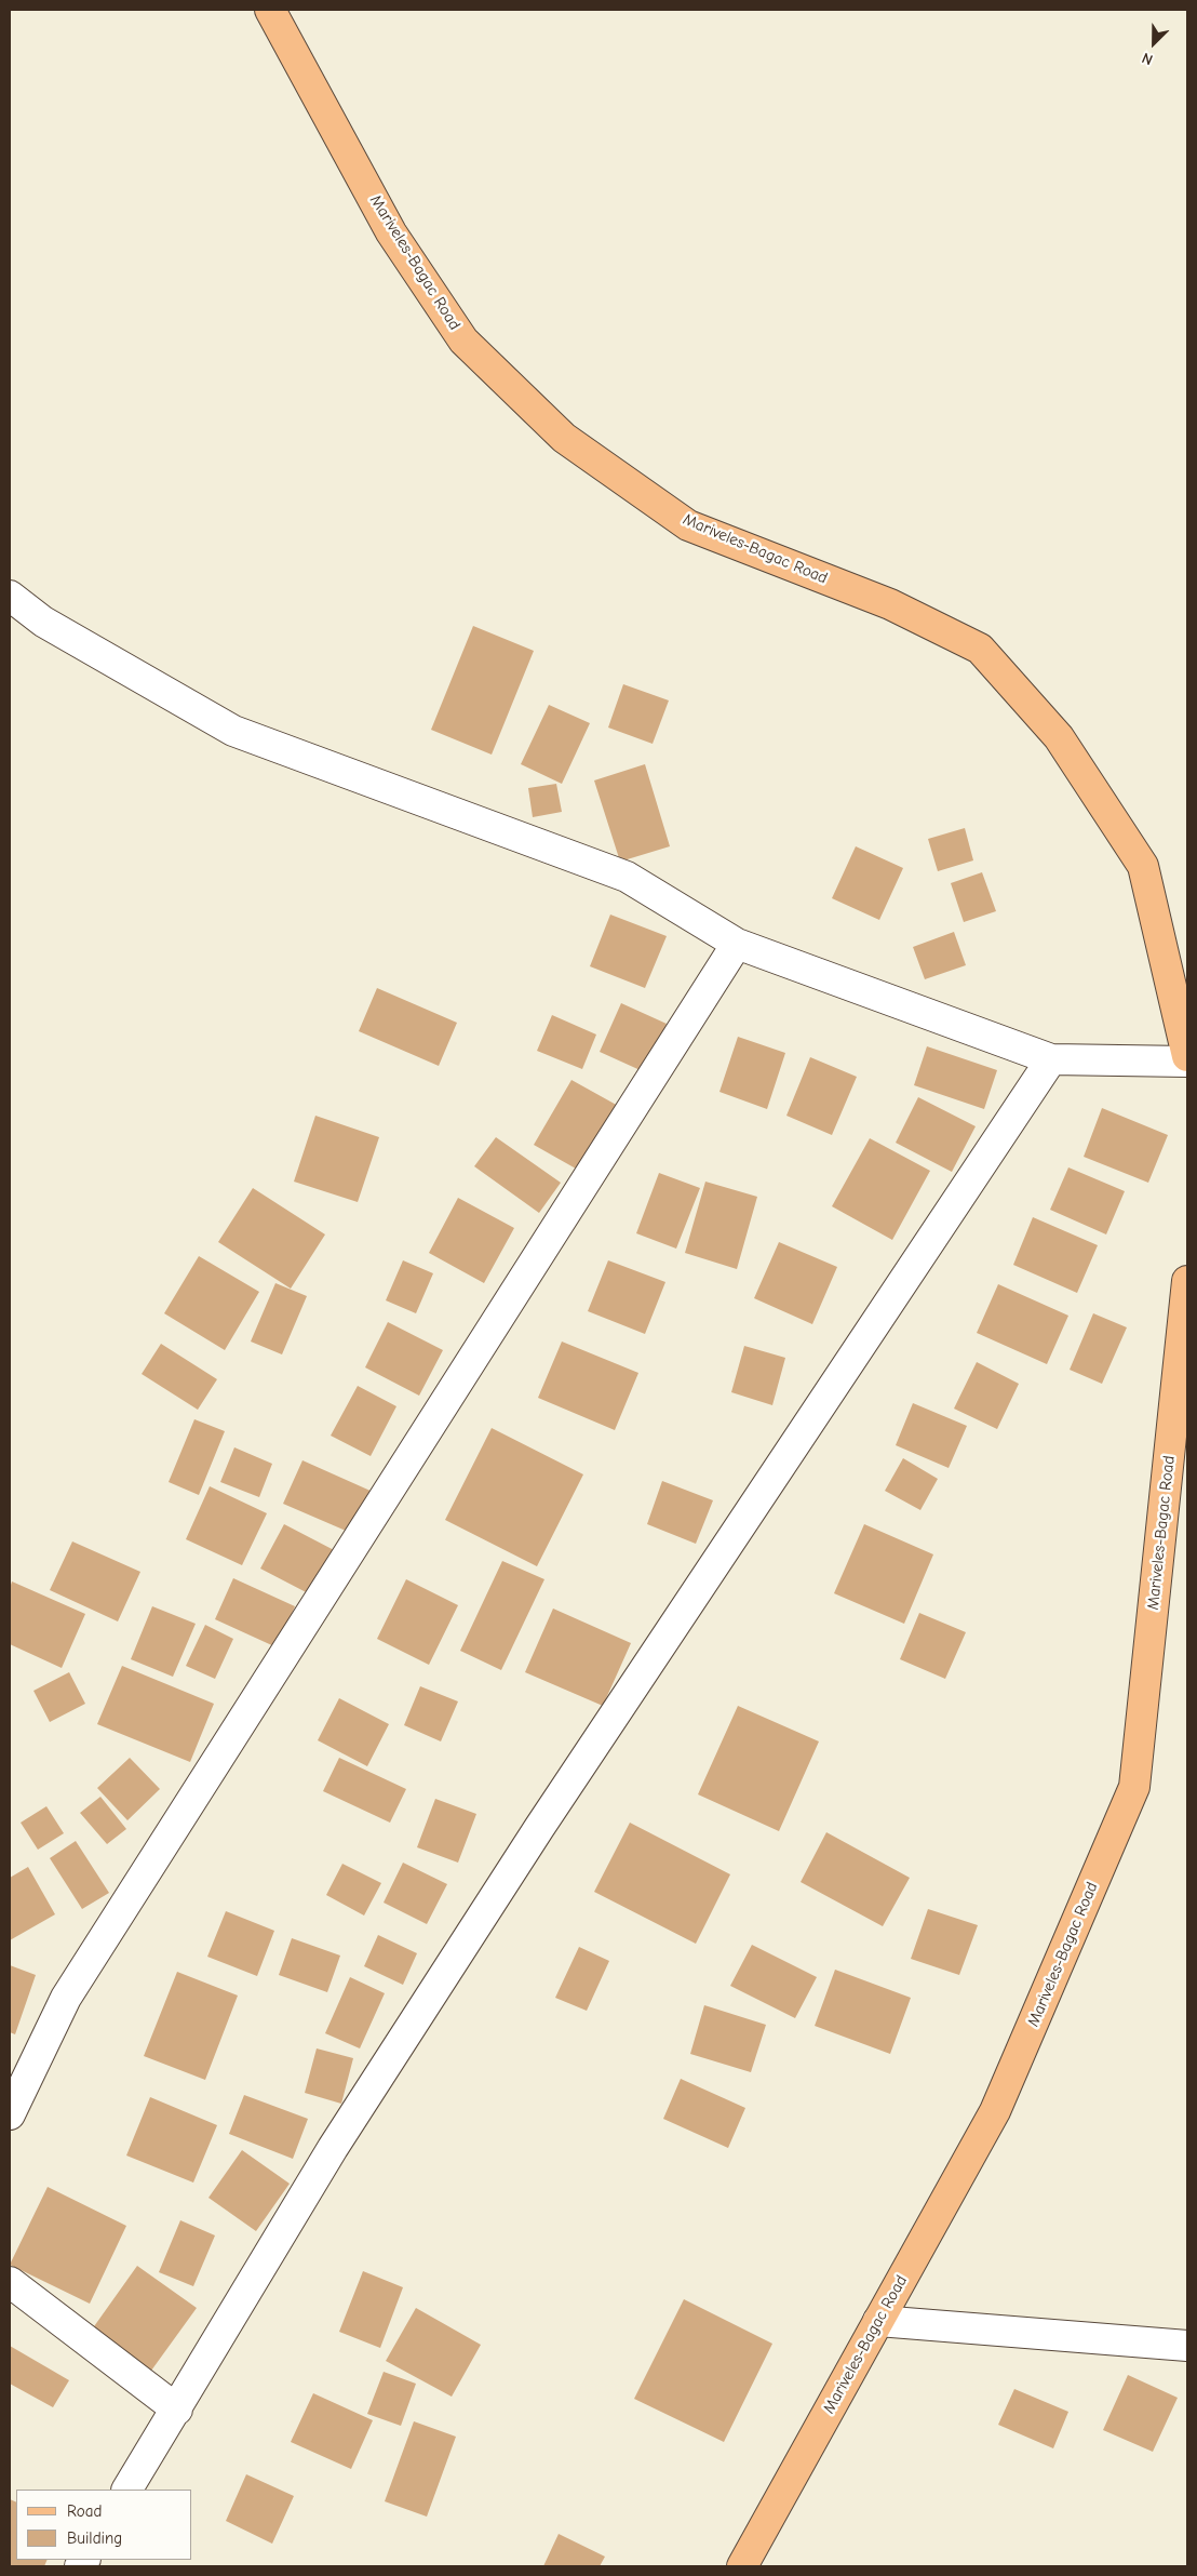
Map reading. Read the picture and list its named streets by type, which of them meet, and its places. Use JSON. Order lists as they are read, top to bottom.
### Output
{
  "streets": {
    "main road": ["Mariveles-Bagac Road"]
  },
  "legend": ["Road", "Building"],
  "north": "bottom left"
}
